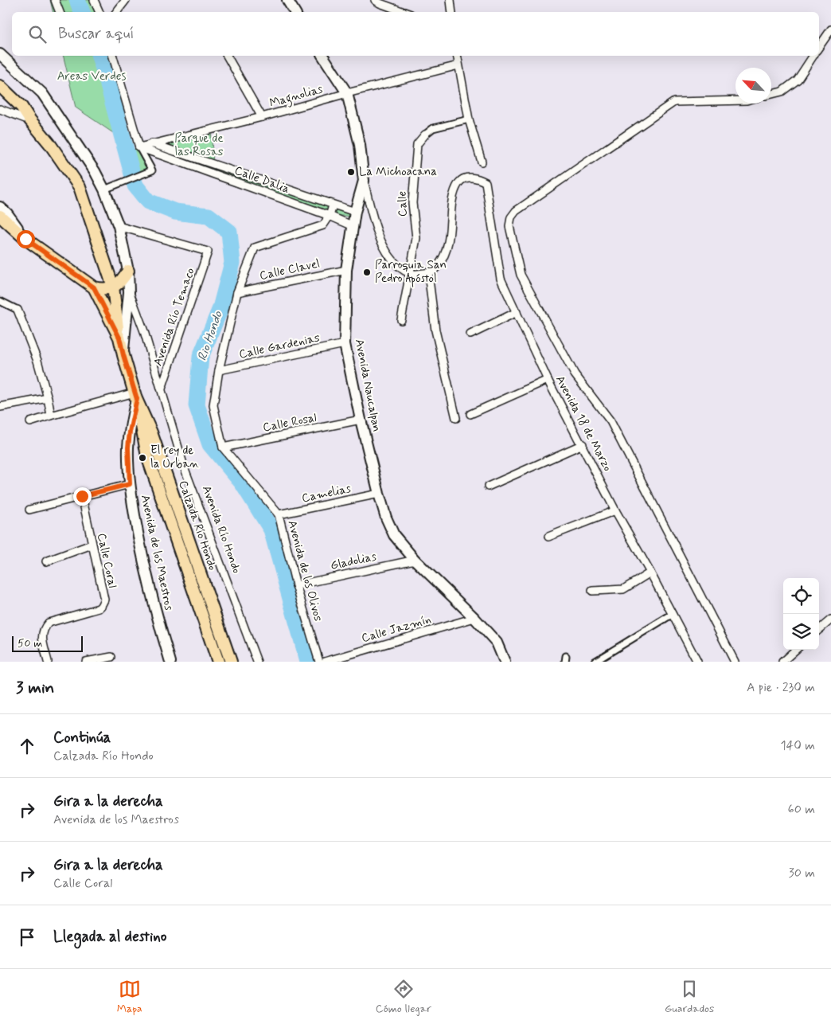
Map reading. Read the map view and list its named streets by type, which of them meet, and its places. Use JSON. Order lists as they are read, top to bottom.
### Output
{
  "streets": {
    "main road": ["Avenida Naucalpan", "Calzada Río Hondo", "Avenida de los Maestros"],
    "street": [
      "Magnolias",
      "Calle Dalia",
      "Calle",
      "Calle Clavel",
      "Avenida Río Temaco",
      "Calle Gardenias",
      "Calle Rosal",
      "Avenida 18 de Marzo",
      "Camelias",
      "Avenida Río Hondo",
      "Calle Coral",
      "Gladolias",
      "Avenida de los Olivos",
      "Calle Jazmín"
    ]
  },
  "crossings": [
    ["Magnolias", "Calle Dalia"],
    ["Magnolias", "Avenida Naucalpan"],
    ["Calle Dalia", "Avenida Naucalpan"],
    ["Calle Dalia", "Avenida de los Olivos"],
    ["Calle Clavel", "Avenida Naucalpan"],
    ["Calle Clavel", "Avenida de los Olivos"],
    ["Avenida Río Temaco", "Avenida Río Hondo"],
    ["Calle Gardenias", "Avenida Naucalpan"],
    ["Calle Gardenias", "Avenida de los Olivos"],
    ["Avenida Naucalpan", "Calle Rosal"],
    ["Avenida Naucalpan", "Camelias"],
    ["Avenida Naucalpan", "Gladolias"],
    ["Avenida Naucalpan", "Calle Jazmín"],
    ["Calle Rosal", "Avenida de los Olivos"],
    ["Camelias", "Avenida de los Olivos"],
    ["Calzada Río Hondo", "Avenida de los Maestros"],
    ["Gladolias", "Avenida de los Olivos"]
  ],
  "water": ["Rio Hondo"],
  "parks": ["Areas Verdes", "Parque de las Rosas"],
  "places": ["La Michoacana", "Parroquia San Pedro Apóstol", "El rey de la Urban"],
  "scale_bar": "50 m",
  "north": "top left",
  "page": {
    "search": "Buscar aquí",
    "scale": "50 m",
    "heading": ["3 min", "A pie · 230 m"],
    "list": [
      ["Continúa", "Calzada Río Hondo", "140 m"],
      ["Gira a la derecha", "Avenida de los Maestros", "60 m"],
      ["Gira a la derecha", "Calle Coral", "30 m"],
      "Llegada al destino"
    ],
    "nav": ["Mapa", "Cómo llegar", "Guardados"]
  }
}
